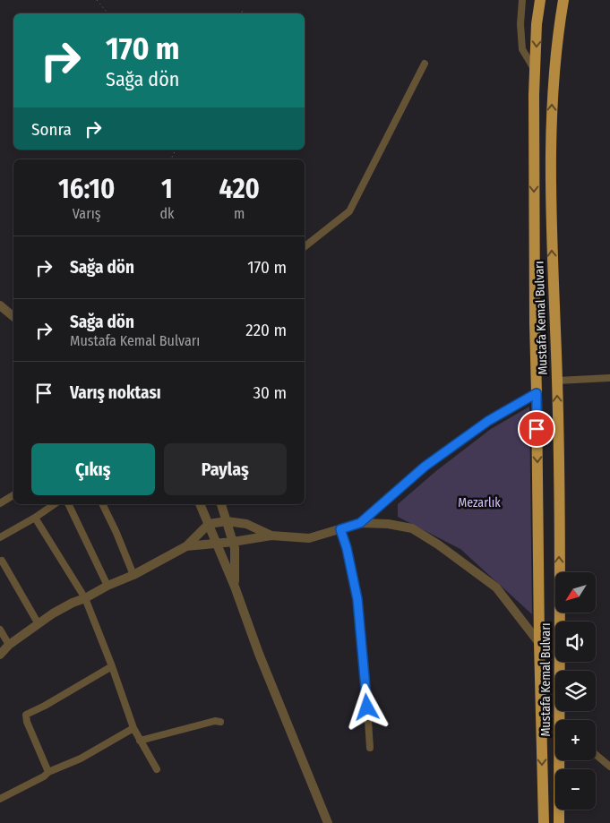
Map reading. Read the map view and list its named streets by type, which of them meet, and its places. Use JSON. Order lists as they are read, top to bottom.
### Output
{
  "streets": {
    "highway": ["Mustafa Kemal Bulvarı"]
  },
  "parks": ["Mezarlık"],
  "north": "bottom left",
  "page": {
    "turn": ["170 m", "Sağa dön"],
    "then": "Sonra",
    "eta": [
      "16:10",
      "Varış",
      "1",
      "dk",
      "420",
      "m"
    ],
    "list": [
      {
        "name": "Sağa dön",
        "value": "170 m"
      },
      {
        "name": "Sağa dön",
        "note": "Mustafa Kemal Bulvarı",
        "value": "220 m"
      },
      {
        "name": "Varış noktası",
        "value": "30 m"
      }
    ],
    "buttons": ["Çıkış", "Paylaş"],
    "map_buttons": ["+", "−"]
  }
}
